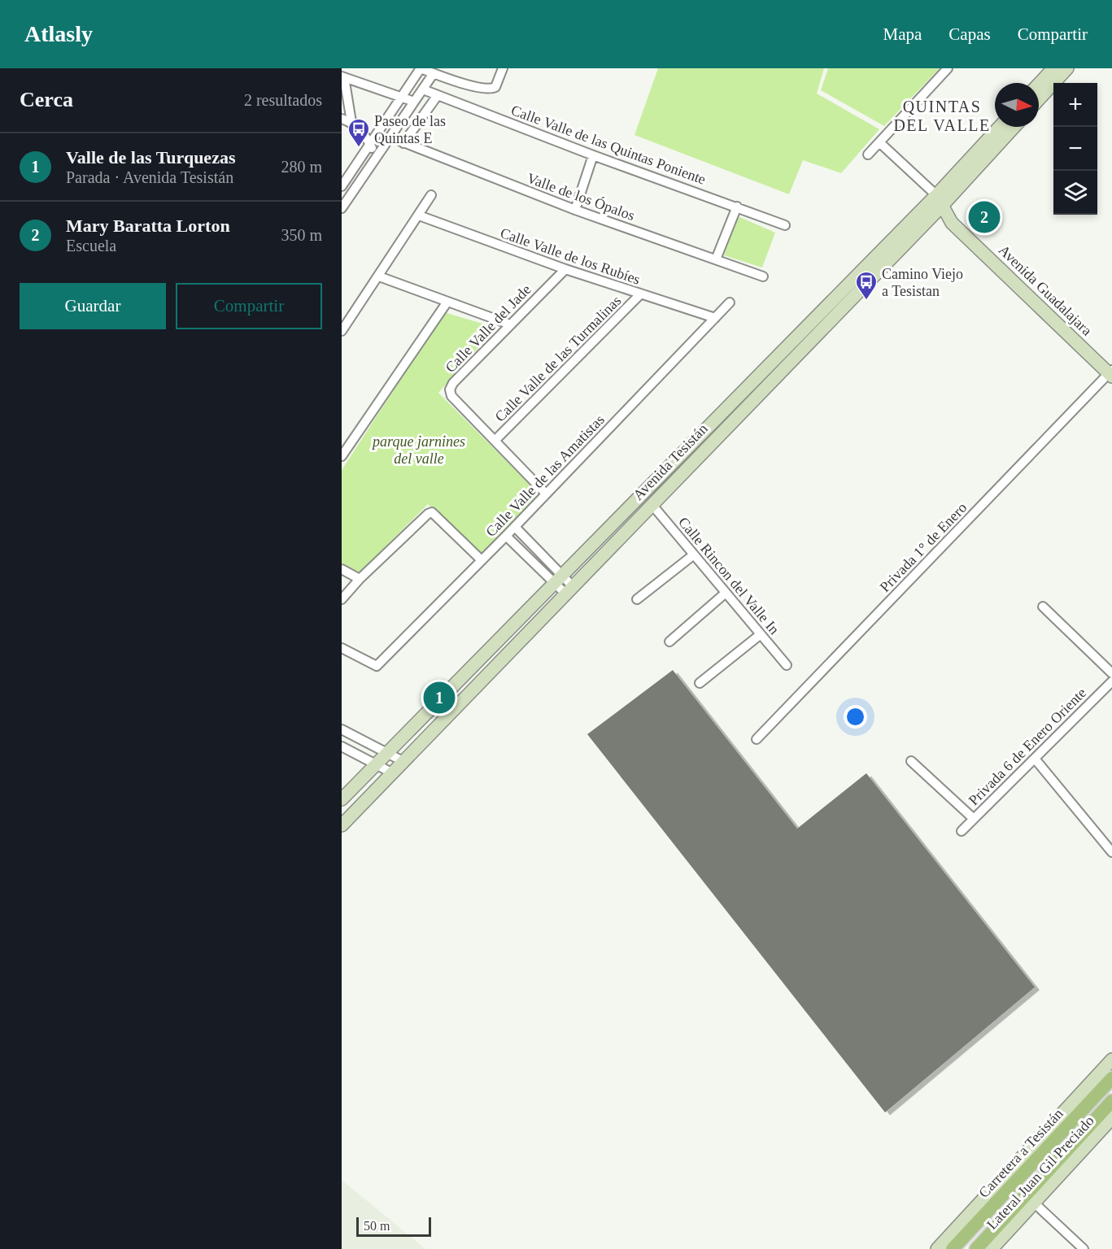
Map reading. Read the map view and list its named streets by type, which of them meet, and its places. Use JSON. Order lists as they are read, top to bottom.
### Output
{
  "streets": {
    "main road": ["Carretera a Tesistán"],
    "street": [
      "Calle Valle de las Quintas Poniente",
      "Valle de los Ópalos",
      "Calle Valle de los Rubíes",
      "Avenida Guadalajara",
      "Calle Valle del Jade",
      "Calle Valle de las Turmalinas",
      "Avenida Tesistán",
      "Calle Valle de las Amatistas",
      "Privada 1° de Enero",
      "Calle Rincon del Valle In",
      "Privada 6 de Enero Oriente",
      "Lateral Juan Gil Preciado"
    ]
  },
  "crossings": [
    ["Calle Valle de los Rubíes", "Calle Valle del Jade"],
    ["Calle Valle de los Rubíes", "Calle Valle de las Turmalinas"],
    ["Calle Valle de los Rubíes", "Calle Valle de las Amatistas"],
    ["Avenida Guadalajara", "Avenida Tesistán"],
    ["Avenida Guadalajara", "Privada 1° de Enero"],
    ["Calle Valle del Jade", "Calle Valle de las Turmalinas"],
    ["Calle Valle del Jade", "Calle Valle de las Amatistas"],
    ["Avenida Tesistán", "Calle Rincon del Valle In"]
  ],
  "districts": ["QUINTAS DEL VALLE"],
  "parks": ["parque jarnines del valle"],
  "places": {
    "bus stop": ["Paseo de las Quintas E", "Camino Viejo a Tesistan"]
  },
  "scale_bar": "50 m",
  "north": "right",
  "page": {
    "header": "Atlasly",
    "nav": ["Mapa", "Capas", "Compartir"],
    "heading": ["Cerca", "2 resultados"],
    "map_buttons": ["+", "−"],
    "list": [
      {
        "mark": "1",
        "name": "Valle de las Turquezas",
        "note": "Parada · Avenida Tesistán",
        "value": "280 m"
      },
      {
        "mark": "2",
        "name": "Mary Baratta Lorton",
        "note": "Escuela",
        "value": "350 m"
      }
    ],
    "pins": ["2", "1"],
    "buttons": ["Guardar", "Compartir"],
    "scale": "50 m"
  }
}
